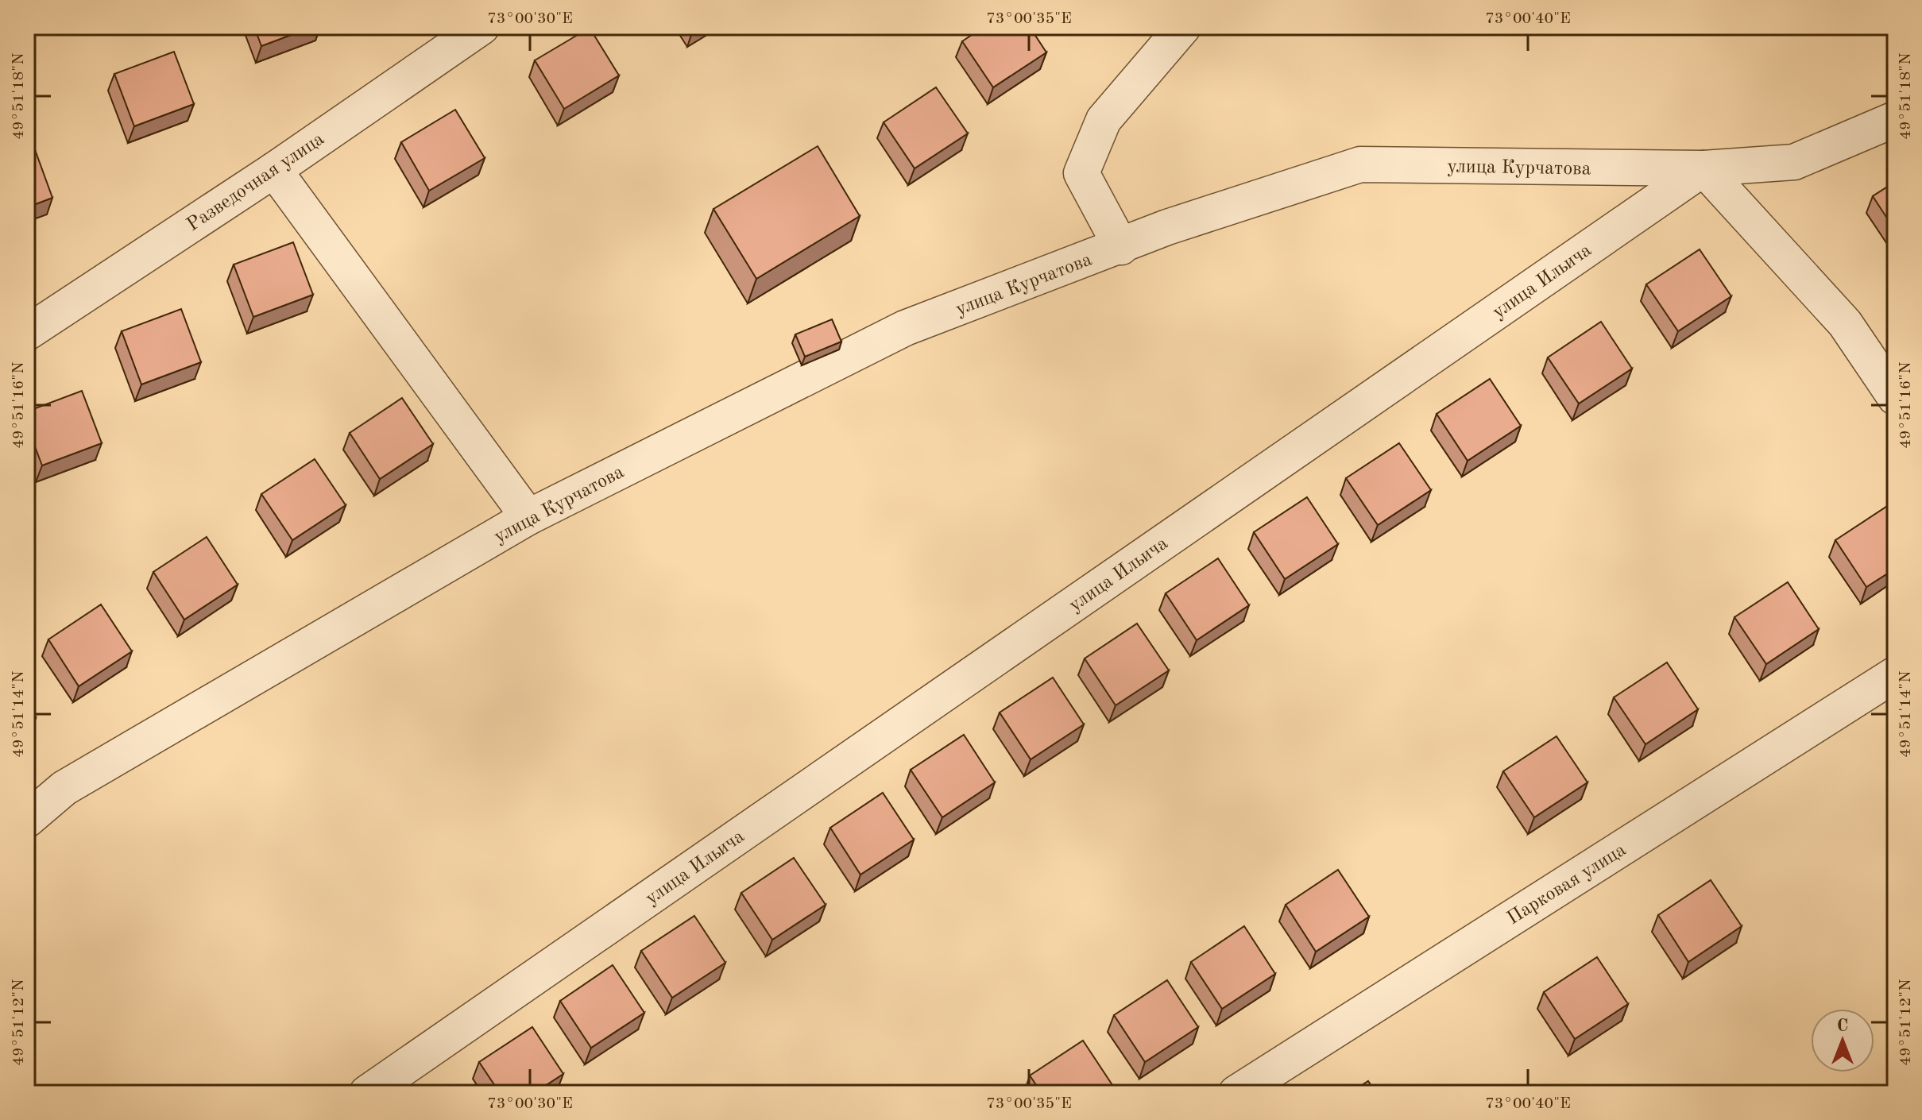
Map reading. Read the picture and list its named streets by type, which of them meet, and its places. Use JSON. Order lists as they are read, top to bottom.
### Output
{
  "streets": {
    "street": [
      "улица Курчатова",
      "Разведочная улица",
      "улица Ильича",
      "Парковая улица"
    ]
  },
  "crossings": [
    ["улица Курчатова", "улица Ильича"]
  ],
  "north": "top",
  "coordinates": [
    "73°00'30\"E",
    "73°00'35\"E",
    "73°00'40\"E",
    "49°51'18\"N",
    "49°51'16\"N",
    "49°51'14\"N",
    "49°51'12\"N"
  ]
}
